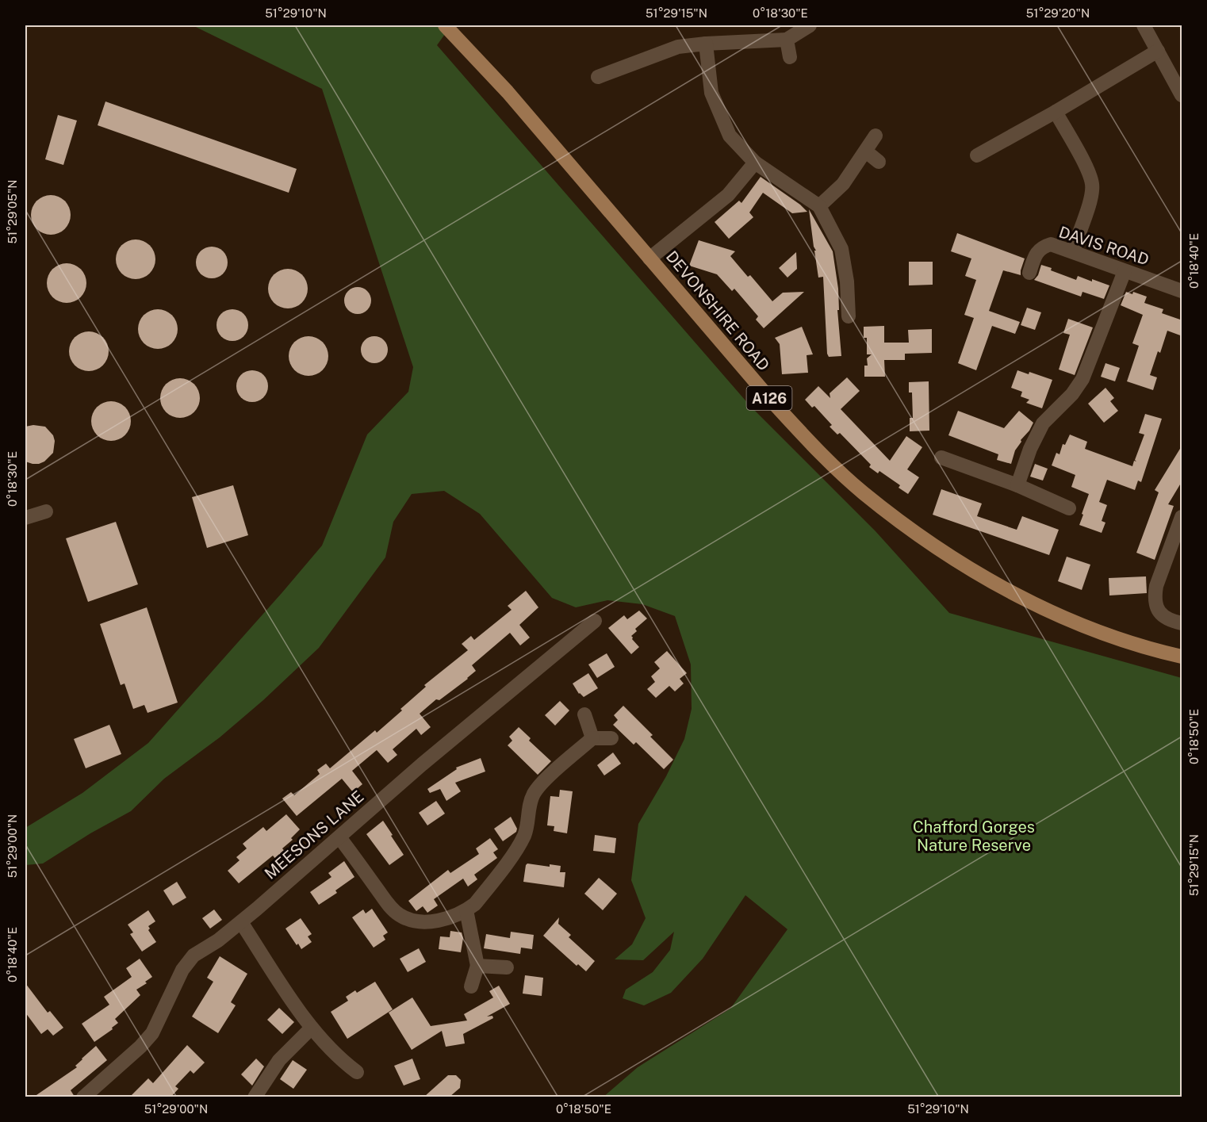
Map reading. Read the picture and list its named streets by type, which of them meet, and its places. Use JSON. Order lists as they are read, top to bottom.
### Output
{
  "streets": {
    "main road": ["DEVONSHIRE ROAD", "A126"],
    "street": ["DAVIS ROAD", "MEESONS LANE"]
  },
  "parks": ["Chafford Gorges Nature Reserve"],
  "coordinates": [
    "51°29'10\"N",
    "51°29'15\"N",
    "0°18'30\"E",
    "51°29'20\"N",
    "51°29'05\"N",
    "0°18'40\"E",
    "0°18'50\"E",
    "51°29'00\"N"
  ]
}
